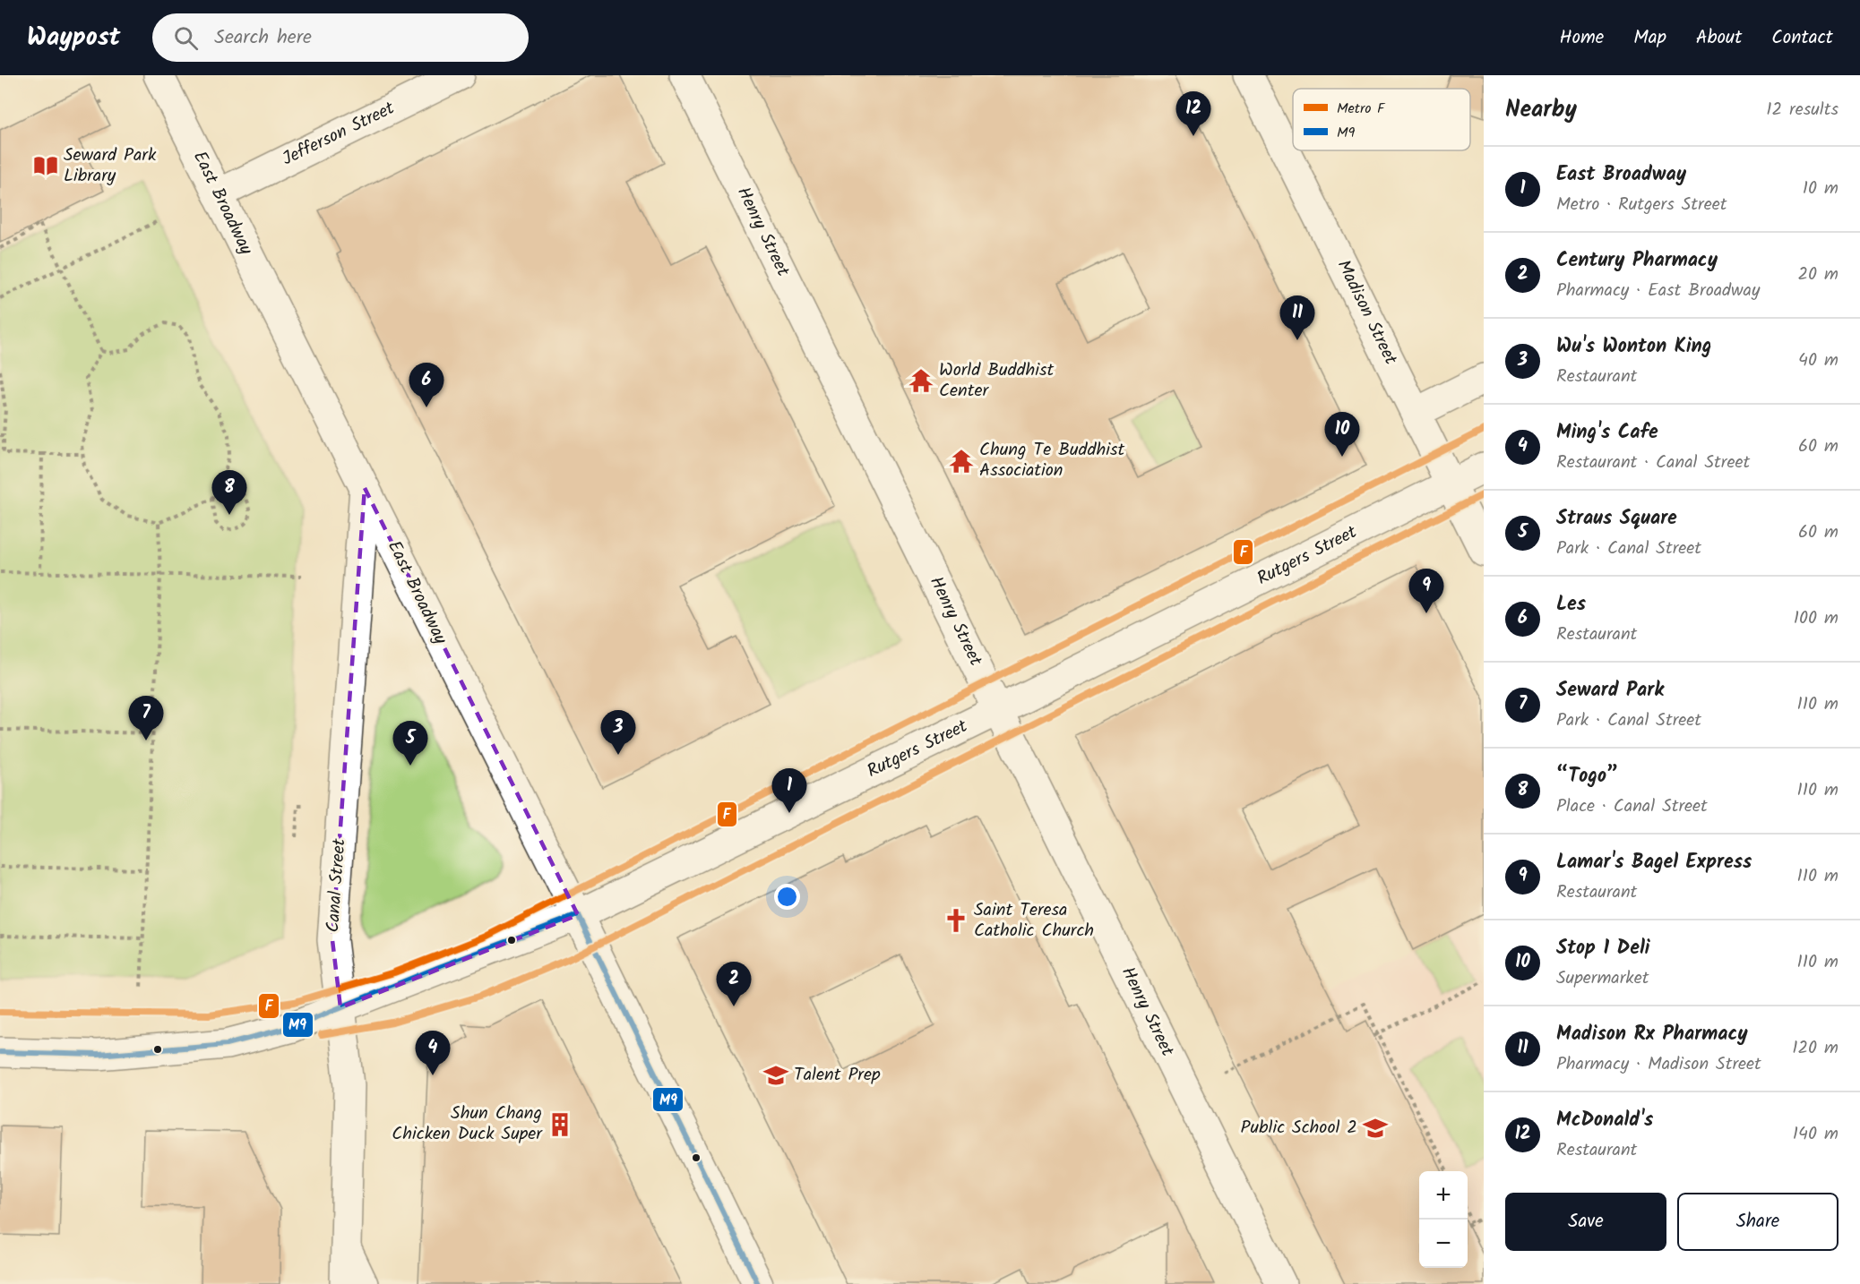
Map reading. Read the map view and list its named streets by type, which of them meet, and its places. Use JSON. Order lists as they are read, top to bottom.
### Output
{
  "streets": {
    "street": [
      "Jefferson Street",
      "East Broadway",
      "Henry Street",
      "Madison Street",
      "Rutgers Street",
      "Canal Street"
    ]
  },
  "crossings": [
    ["Jefferson Street", "East Broadway"],
    ["East Broadway", "Rutgers Street"],
    ["East Broadway", "Canal Street"],
    ["Henry Street", "Rutgers Street"],
    ["Madison Street", "Rutgers Street"],
    ["Rutgers Street", "Canal Street"]
  ],
  "places": {
    "library": ["Seward Park Library"],
    "temple": ["World Buddhist Center", "Chung Te Buddhist Association"],
    "church": ["Saint Teresa Catholic Church"],
    "school or university": ["Talent Prep", "Public School 2"],
    "building": ["Shun Chang Chicken Duck Super"]
  },
  "lines": ["metro line F", "transit line M9"],
  "legend": ["Metro F", "M9"],
  "page": {
    "header": "Waypost",
    "search": "Search here",
    "nav": [
      "Home",
      "Map",
      "About",
      "Contact"
    ],
    "heading": ["Nearby", "12 results"],
    "pins": [
      "12",
      "11",
      "6",
      "10",
      "8",
      "9",
      "7",
      "3",
      "5",
      "1",
      "2",
      "4"
    ],
    "list": [
      {
        "mark": "1",
        "name": "East Broadway",
        "note": "Metro · Rutgers Street",
        "value": "10 m"
      },
      {
        "mark": "2",
        "name": "Century Pharmacy",
        "note": "Pharmacy · East Broadway",
        "value": "20 m"
      },
      {
        "mark": "3",
        "name": "Wu's Wonton King",
        "note": "Restaurant",
        "value": "40 m"
      },
      {
        "mark": "4",
        "name": "Ming's Cafe",
        "note": "Restaurant · Canal Street",
        "value": "60 m"
      },
      {
        "mark": "5",
        "name": "Straus Square",
        "note": "Park · Canal Street",
        "value": "60 m"
      },
      {
        "mark": "6",
        "name": "Les",
        "note": "Restaurant",
        "value": "100 m"
      },
      {
        "mark": "7",
        "name": "Seward Park",
        "note": "Park · Canal Street",
        "value": "110 m"
      },
      {
        "mark": "8",
        "name": "“Togo”",
        "note": "Place · Canal Street",
        "value": "110 m"
      },
      {
        "mark": "9",
        "name": "Lamar's Bagel Express",
        "note": "Restaurant",
        "value": "110 m"
      },
      {
        "mark": "10",
        "name": "Stop 1 Deli",
        "note": "Supermarket",
        "value": "110 m"
      },
      {
        "mark": "11",
        "name": "Madison Rx Pharmacy",
        "note": "Pharmacy · Madison Street",
        "value": "120 m"
      },
      {
        "mark": "12",
        "name": "McDonald's",
        "note": "Restaurant",
        "value": "140 m"
      }
    ],
    "map_buttons": ["+", "−"],
    "buttons": ["Save", "Share"]
  }
}
